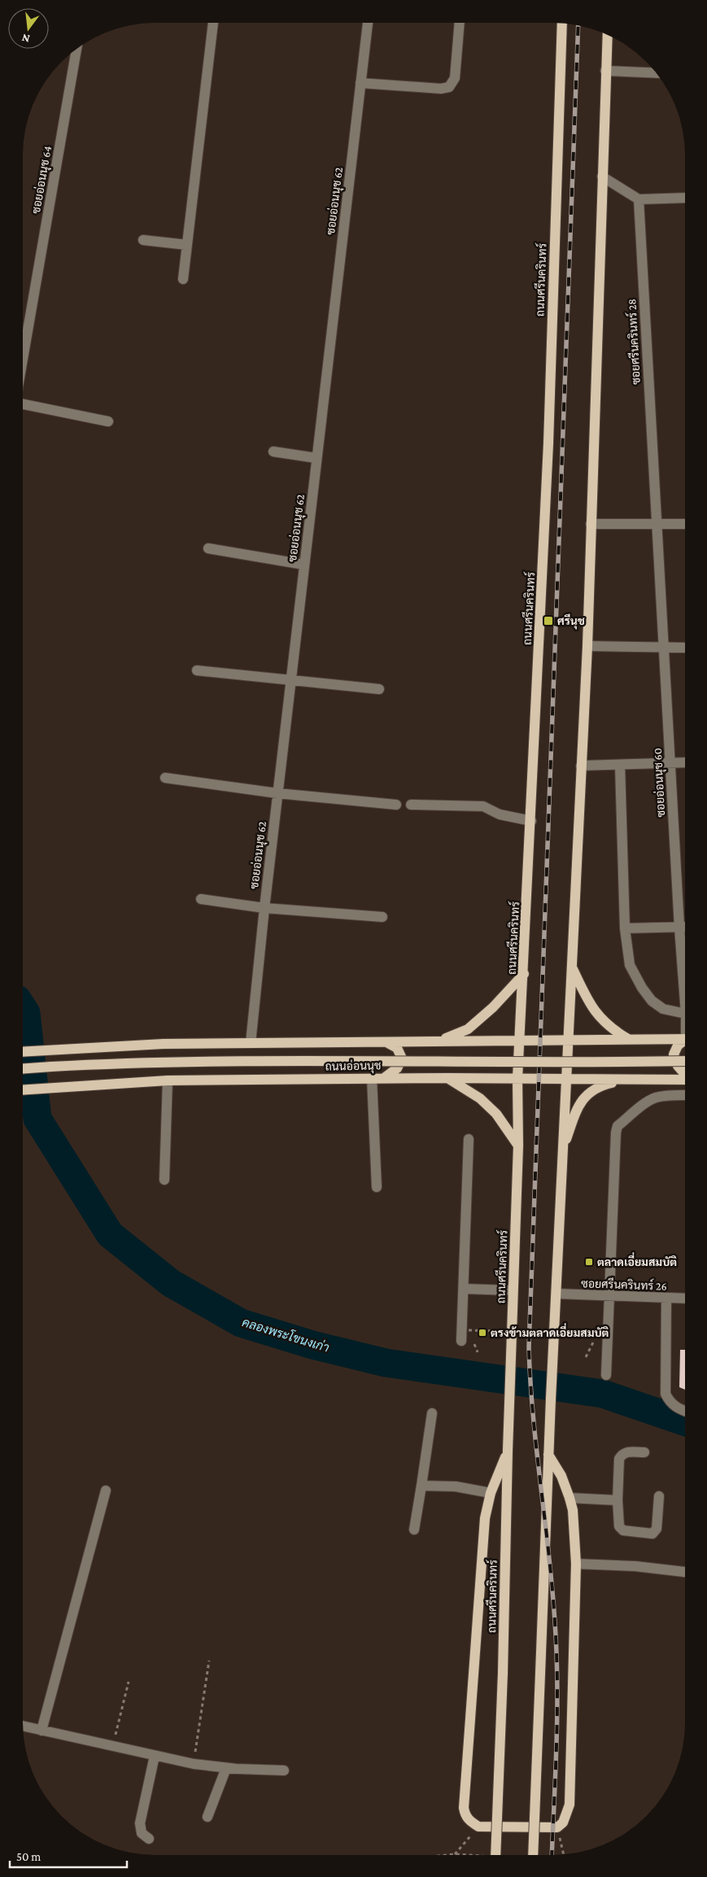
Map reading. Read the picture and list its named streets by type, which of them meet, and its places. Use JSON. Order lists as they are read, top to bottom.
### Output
{
  "streets": {
    "main road": ["ถนนศรีนครินทร์", "ถนนอ่อนนุช"],
    "street": [
      "ซอยอ่อนนุช 64",
      "ซอยอ่อนนุช 62",
      "ซอยศรีนครินทร์ 28",
      "ซอยอ่อนนุช 60",
      "ซอยศรีนครินทร์ 26"
    ]
  },
  "crossings": [
    ["ถนนศรีนครินทร์", "ถนนอ่อนนุช"],
    ["ซอยศรีนครินทร์ 28", "ซอยอ่อนนุช 60"]
  ],
  "water": ["คลองพระโขนงเก่า"],
  "places": {
    "transit": ["ศรีนุช", "ตลาดเอี่ยมสมบัติ", "ตรงข้ามตลาดเอี่ยมสมบัติ"]
  },
  "scale_bar": "50 m",
  "north": "bottom"
}
